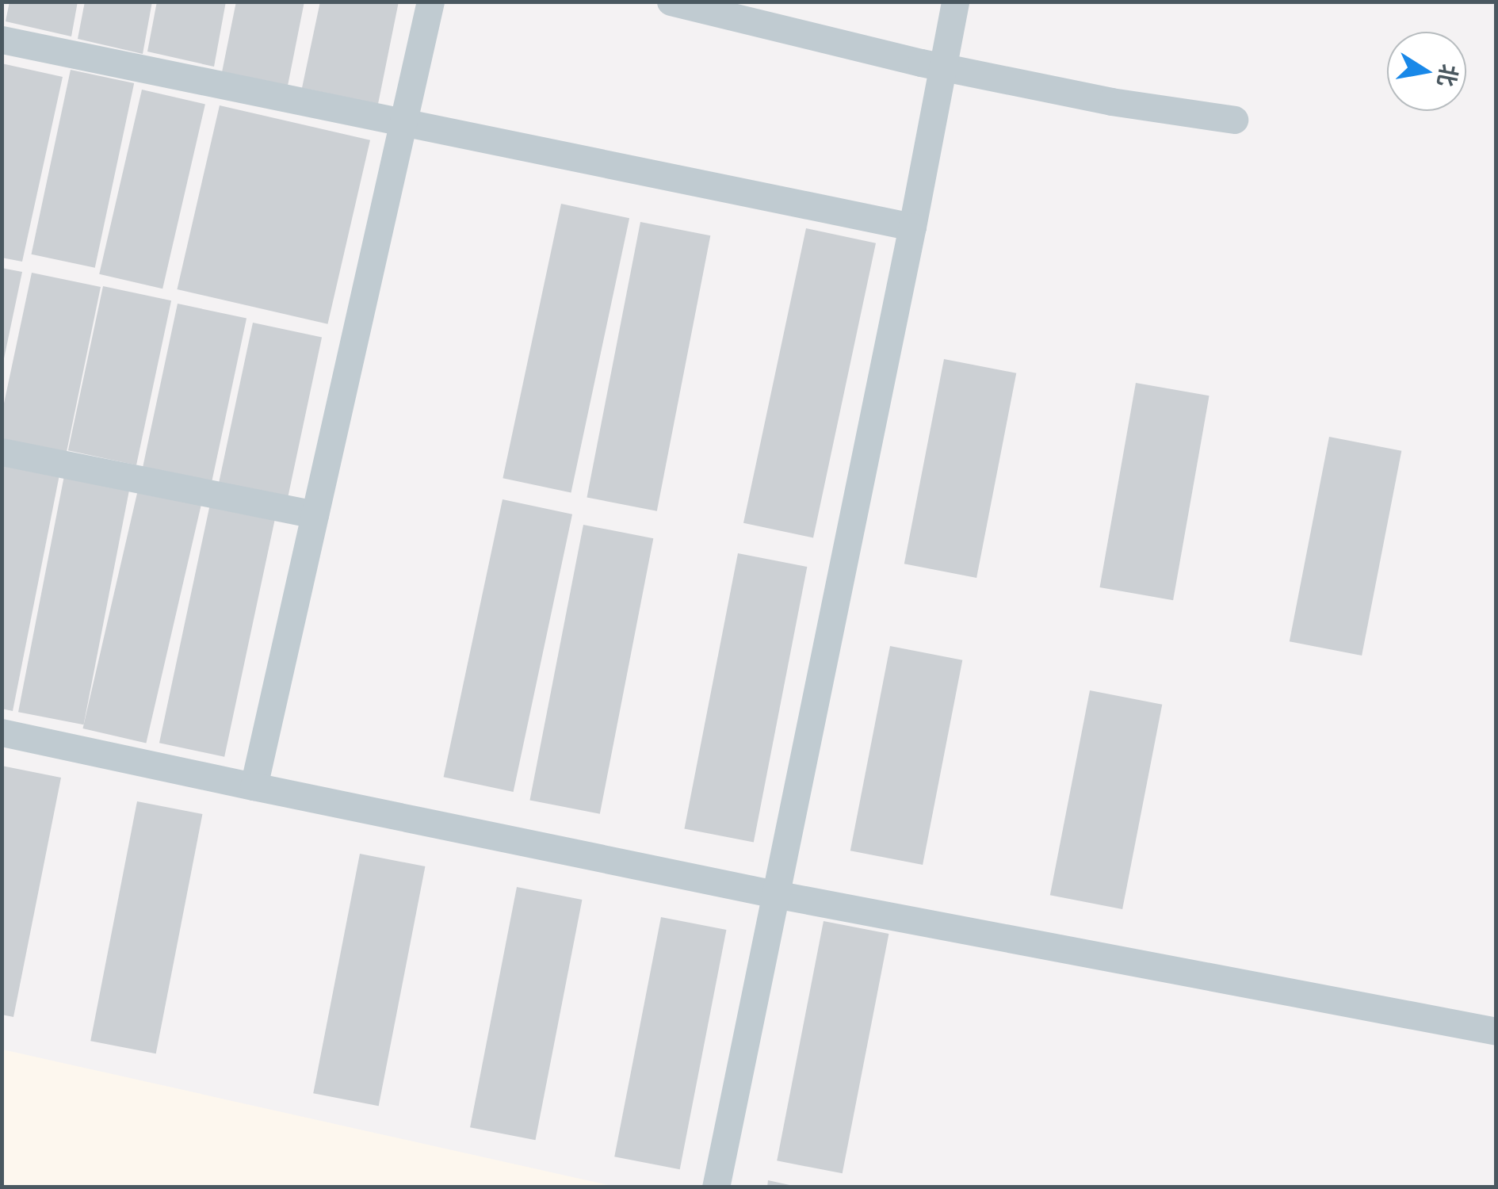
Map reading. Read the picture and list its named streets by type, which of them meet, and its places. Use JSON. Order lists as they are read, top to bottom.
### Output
{
  "north": "right"
}
